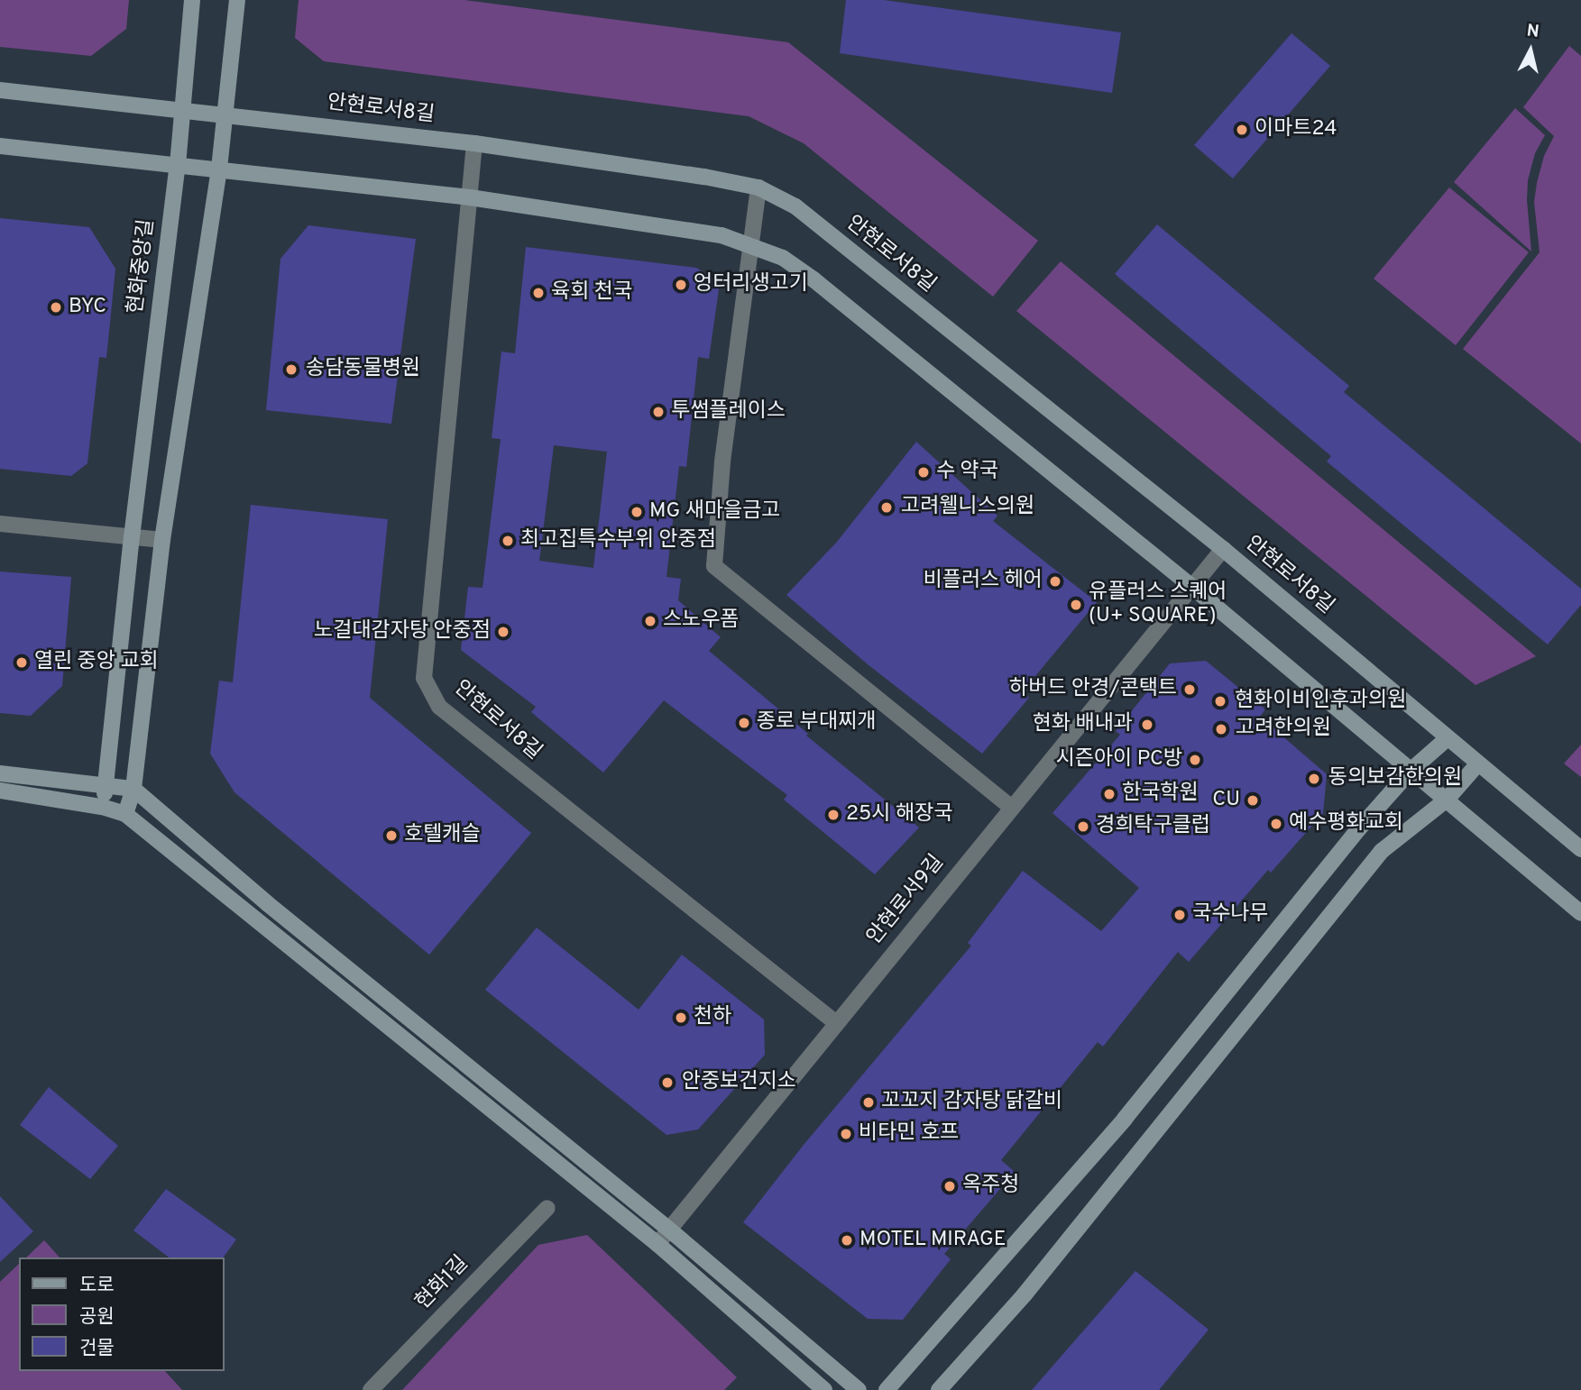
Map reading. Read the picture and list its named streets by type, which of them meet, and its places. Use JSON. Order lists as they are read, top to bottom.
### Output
{
  "streets": {
    "street": [
      "안현로서8길",
      "현화중앙길",
      "안현로서9길",
      "현화1길"
    ]
  },
  "crossings": [
    ["안현로서8길", "현화중앙길"],
    ["안현로서8길", "안현로서9길"]
  ],
  "places": [
    "이마트24",
    "엉터리생고기",
    "육회 천국",
    "BYC",
    "송담동물병원",
    "투썸플레이스",
    "수 약국",
    "고려웰니스의원",
    "MG 새마을금고",
    "최고집특수부위 안중점",
    "비플러스 헤어",
    "유플러스 스퀘어 (U+ SQUARE)",
    "스노우폼",
    "노걸대감자탕 안중점",
    "열린 중앙 교회",
    "하버드 안경/콘택트",
    "현화이비인후과의원",
    "종로 부대찌개",
    "현화 배내과",
    "고려한의원",
    "시즌아이 PC방",
    "동의보감한의원",
    "한국학원",
    "CU",
    "25시 해장국",
    "예수평화교회",
    "경희탁구클럽",
    "호텔캐슬",
    "국수나무",
    "천하",
    "안중보건지소",
    "꼬꼬지 감자탕 닭갈비",
    "비타민 호프",
    "옥주청",
    "MOTEL MIRAGE"
  ],
  "legend": ["도로", "공원", "건물"],
  "north": "top"
}
